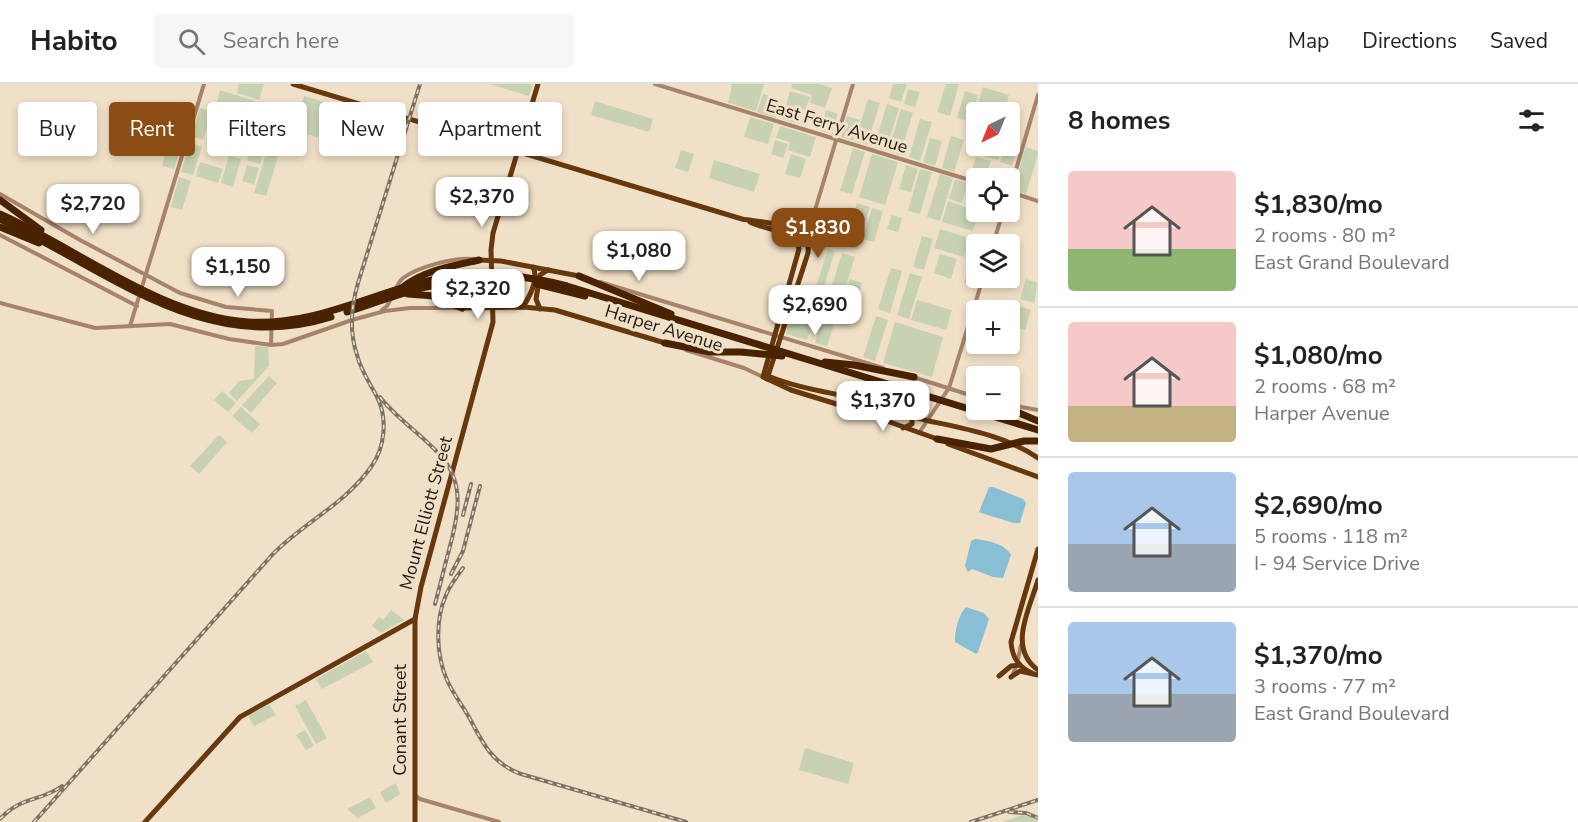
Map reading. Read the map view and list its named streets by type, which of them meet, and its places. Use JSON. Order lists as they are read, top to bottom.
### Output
{
  "streets": {
    "main road": ["Harper Avenue", "Mount Elliott Street", "Conant Street"],
    "street": ["East Ferry Avenue"]
  },
  "crossings": [
    ["Harper Avenue", "Mount Elliott Street"],
    ["Mount Elliott Street", "Conant Street"]
  ],
  "north": "bottom left",
  "page": {
    "header": "Habito",
    "search": "Search here",
    "nav": ["Map", "Directions", "Saved"],
    "heading": "8 homes",
    "map_buttons": ["+", "−"],
    "chip": [
      "Buy",
      "Rent",
      "Filters",
      "New",
      "Apartment"
    ],
    "list": [
      {
        "name": "$1,830/mo",
        "note": "2 rooms · 80 m² · East Grand Boulevard"
      },
      {
        "name": "$1,080/mo",
        "note": "2 rooms · 68 m² · Harper Avenue"
      },
      {
        "name": "$2,690/mo",
        "note": "5 rooms · 118 m² · I- 94 Service Drive"
      },
      {
        "name": "$1,370/mo",
        "note": "3 rooms · 77 m² · East Grand Boulevard"
      }
    ],
    "price": [
      "$2,370",
      "$2,720",
      "$1,830",
      "$1,080",
      "$1,150",
      "$2,320",
      "$2,690",
      "$1,370"
    ]
  }
}
